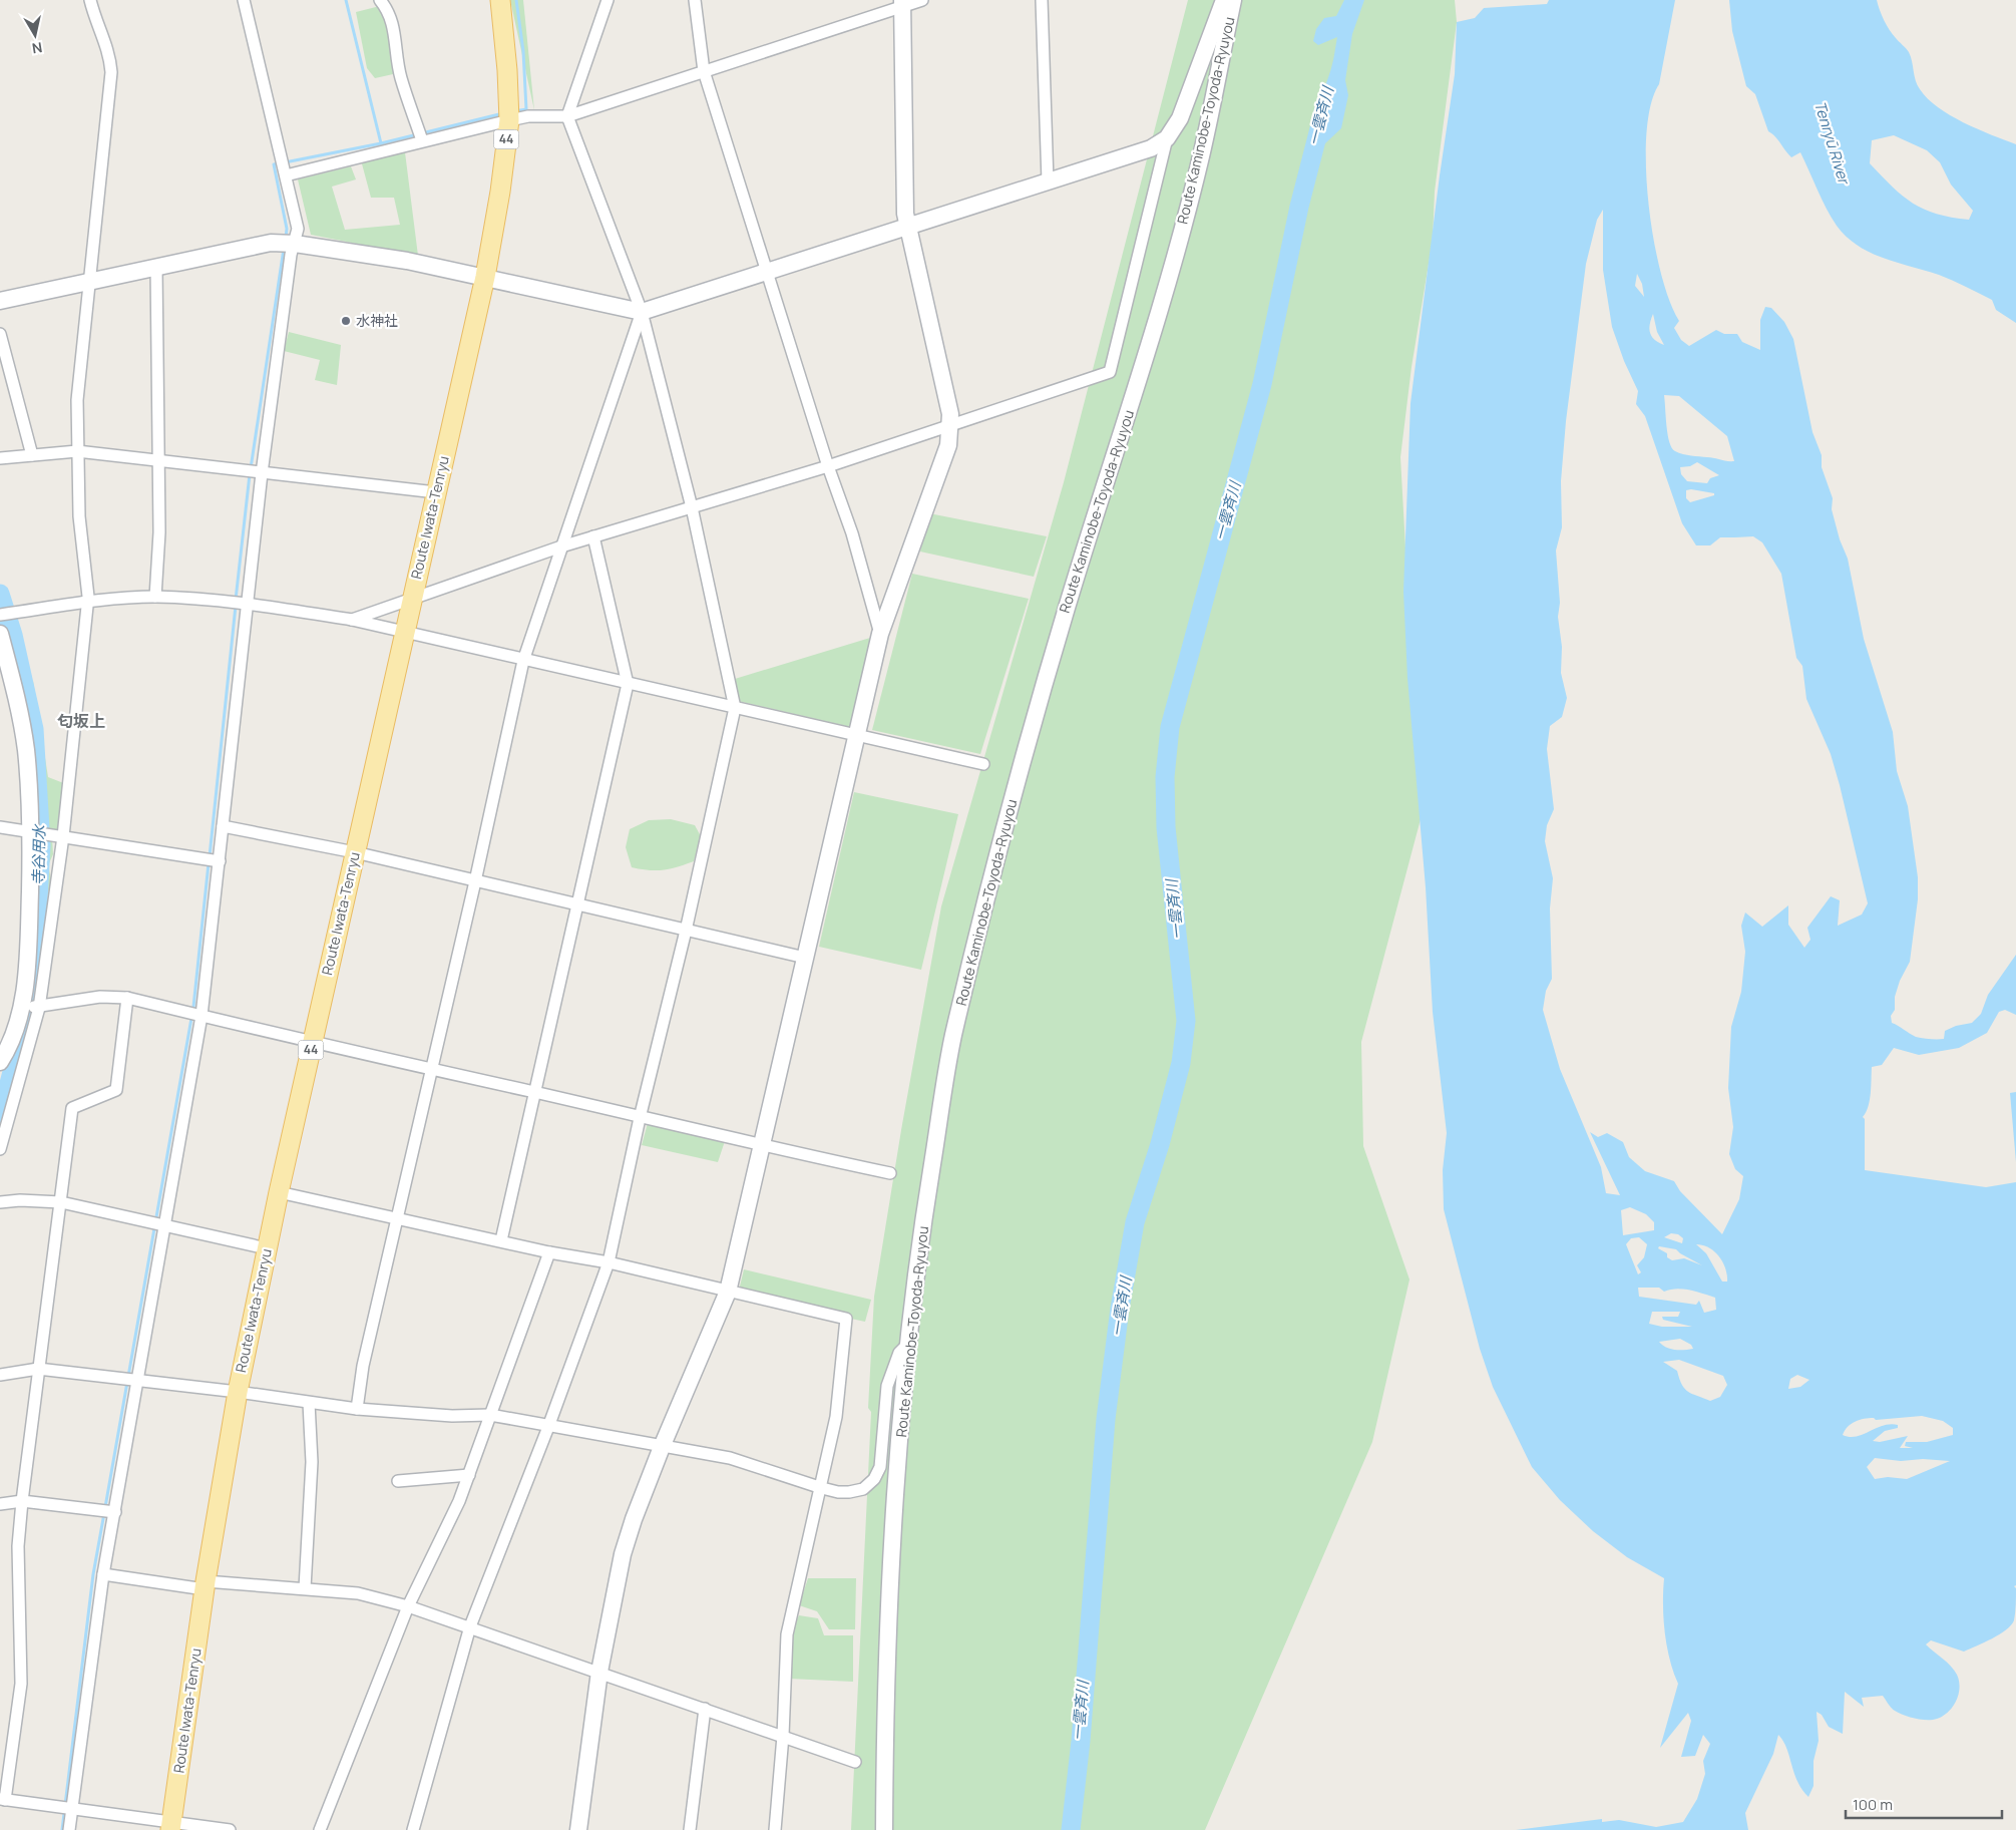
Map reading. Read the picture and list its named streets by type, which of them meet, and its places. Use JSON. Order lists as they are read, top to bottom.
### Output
{
  "streets": {
    "main road": ["44", "Route Iwata-Tenryu"],
    "street": ["Route Kaminobe-Toyoda-Ryuyou"]
  },
  "districts": ["匂坂上"],
  "water": ["一雲斉川", "Tenryū River", "寺谷用水"],
  "places": ["水神社"],
  "scale_bar": "100 m",
  "north": "bottom"
}
